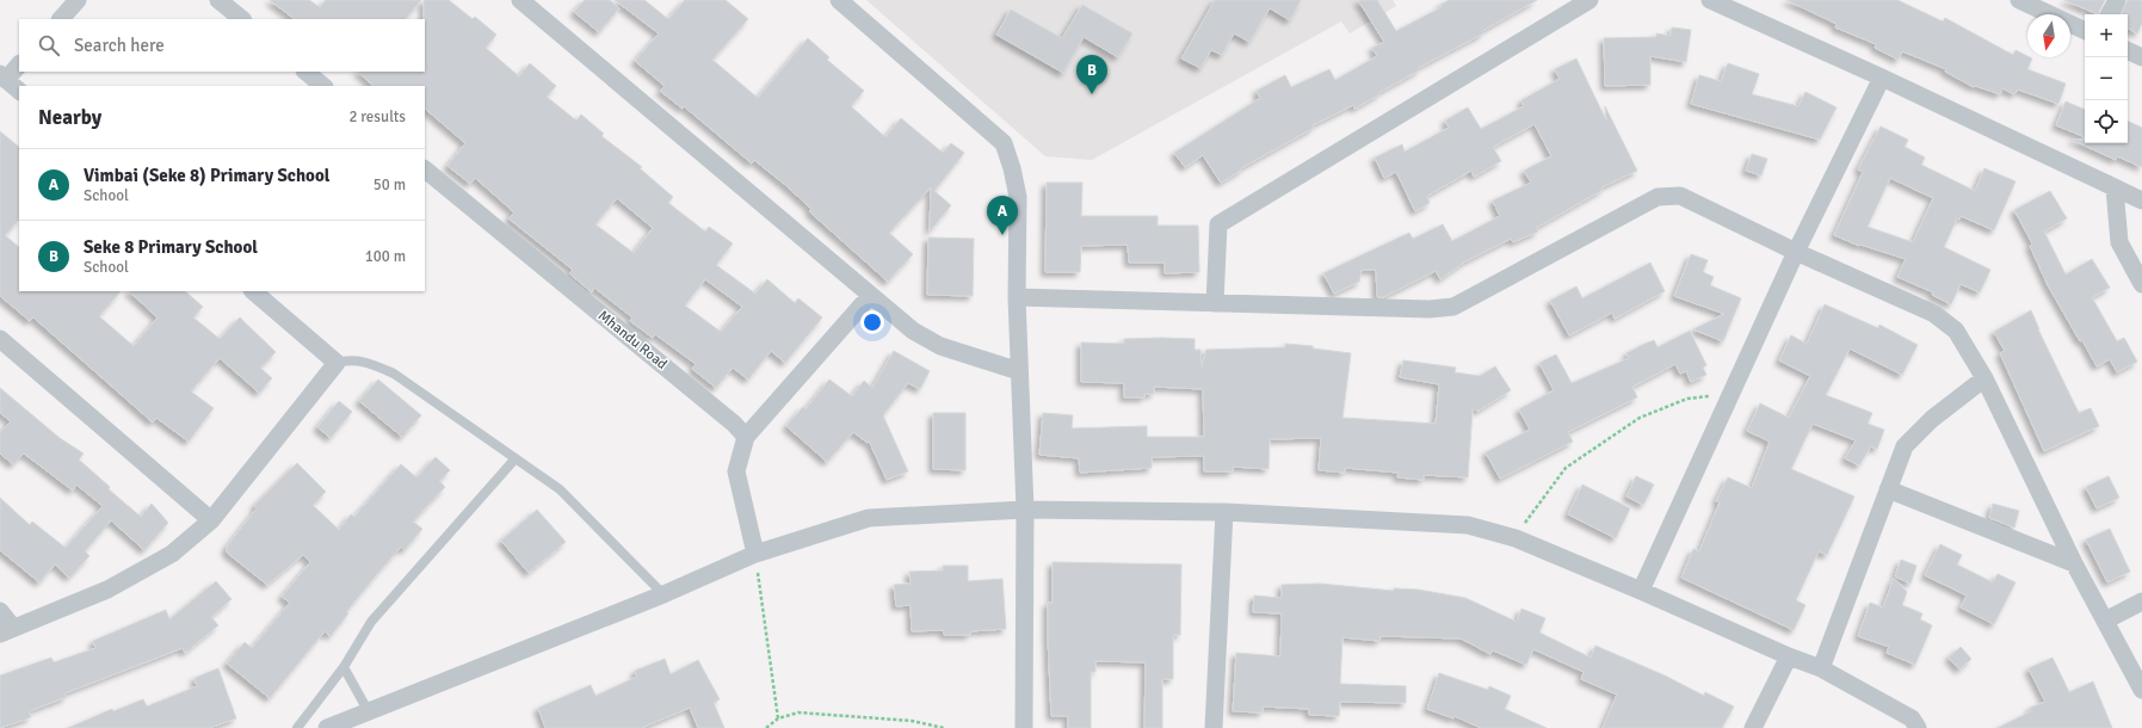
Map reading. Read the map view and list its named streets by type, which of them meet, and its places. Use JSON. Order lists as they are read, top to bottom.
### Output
{
  "streets": {
    "street": ["Mhandu Road"]
  },
  "north": "bottom",
  "page": {
    "map_buttons": ["+", "−"],
    "search": "Search here",
    "pins": ["B", "A"],
    "heading": ["Nearby", "2 results"],
    "list": [
      {
        "mark": "A",
        "name": "Vimbai (Seke 8) Primary School",
        "note": "School",
        "value": "50 m"
      },
      {
        "mark": "B",
        "name": "Seke 8 Primary School",
        "note": "School",
        "value": "100 m"
      }
    ]
  }
}
